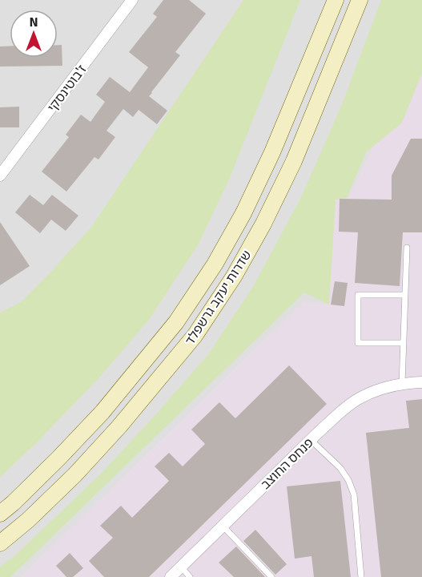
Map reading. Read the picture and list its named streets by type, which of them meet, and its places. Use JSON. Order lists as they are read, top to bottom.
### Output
{
  "streets": {
    "main road": ["שדרות יעקב גרשפלד"],
    "street": ["ז'בוטינסקי", "פנחס החוצב"]
  },
  "north": "top"
}
